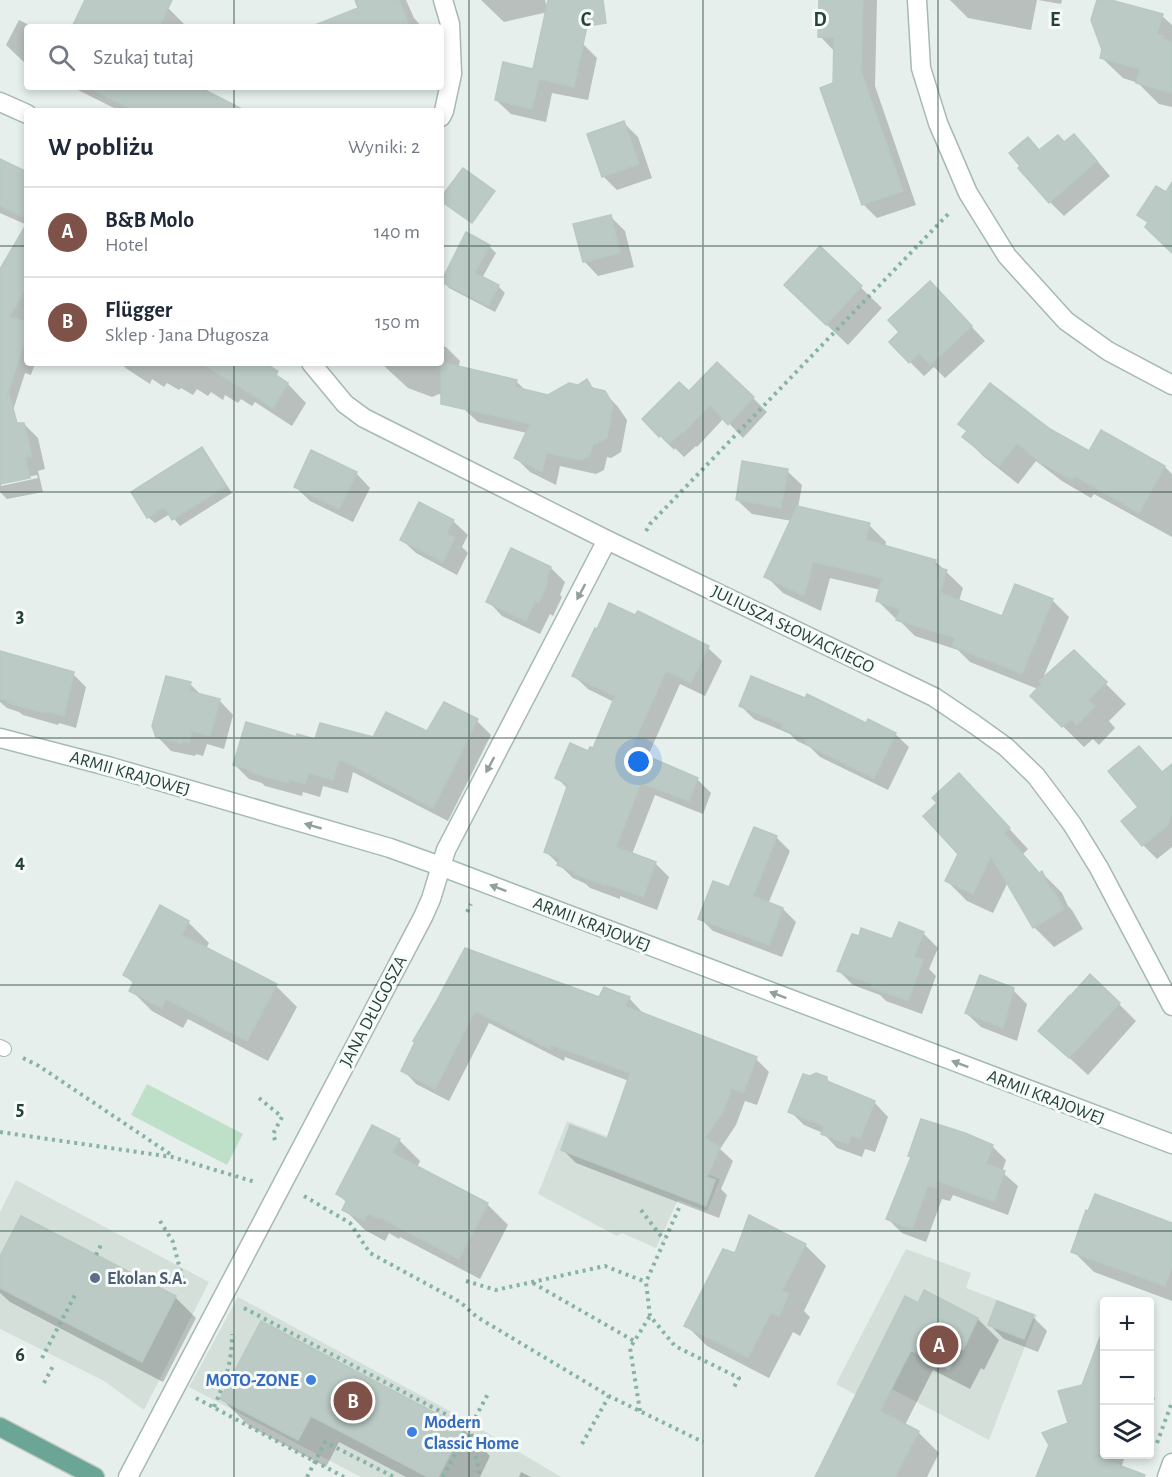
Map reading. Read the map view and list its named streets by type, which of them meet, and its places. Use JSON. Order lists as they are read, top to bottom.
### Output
{
  "streets": {
    "street": ["JULIUSZA SŁOWACKIEGO", "ARMII KRAJOWEJ", "JANA DŁUGOSZA"]
  },
  "crossings": [
    ["JULIUSZA SŁOWACKIEGO", "JANA DŁUGOSZA"],
    ["ARMII KRAJOWEJ", "JANA DŁUGOSZA"]
  ],
  "one_way": ["ARMII KRAJOWEJ"],
  "places": ["Ekolan S.A.", "MOTO-ZONE", "Modern Classic Home"],
  "page": {
    "search": "Szukaj tutaj",
    "heading": ["W pobliżu", "Wyniki: 2"],
    "list": [
      {
        "mark": "A",
        "name": "B&B Molo",
        "note": "Hotel",
        "value": "140 m"
      },
      {
        "mark": "B",
        "name": "Flügger",
        "note": "Sklep · Jana Długosza",
        "value": "150 m"
      }
    ],
    "map_buttons": ["+", "−"],
    "pins": ["A", "B"]
  },
  "grid": {
    "columns": ["C", "D", "E"],
    "rows": [
      "3",
      "4",
      "5",
      "6"
    ]
  }
}
